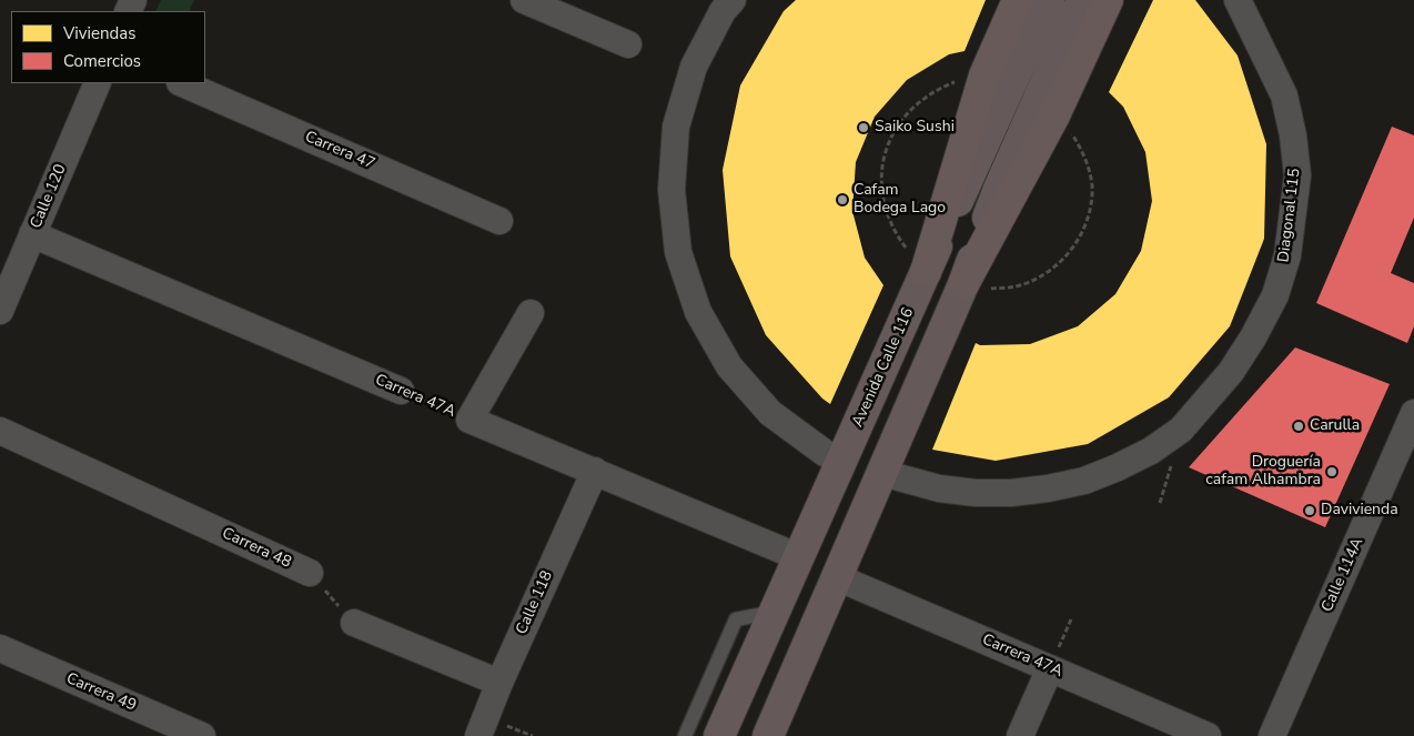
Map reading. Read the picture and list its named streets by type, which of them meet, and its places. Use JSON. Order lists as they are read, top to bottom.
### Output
{
  "streets": {
    "main road": ["Avenida Calle 116"],
    "street": [
      "Carrera 47",
      "Calle 120",
      "Diagonal 115",
      "Carrera 47A",
      "Carrera 48",
      "Calle 114A",
      "Calle 118",
      "Carrera 49"
    ]
  },
  "crossings": [
    ["Calle 120", "Carrera 47A"],
    ["Avenida Calle 116", "Carrera 47A"],
    ["Carrera 47A", "Calle 118"]
  ],
  "places": [
    "Saiko Sushi",
    "Cafam Bodega Lago",
    "Carulla",
    "Droguería cafam Alhambra",
    "Davivienda"
  ],
  "legend": ["Viviendas", "Comercios"]
}
